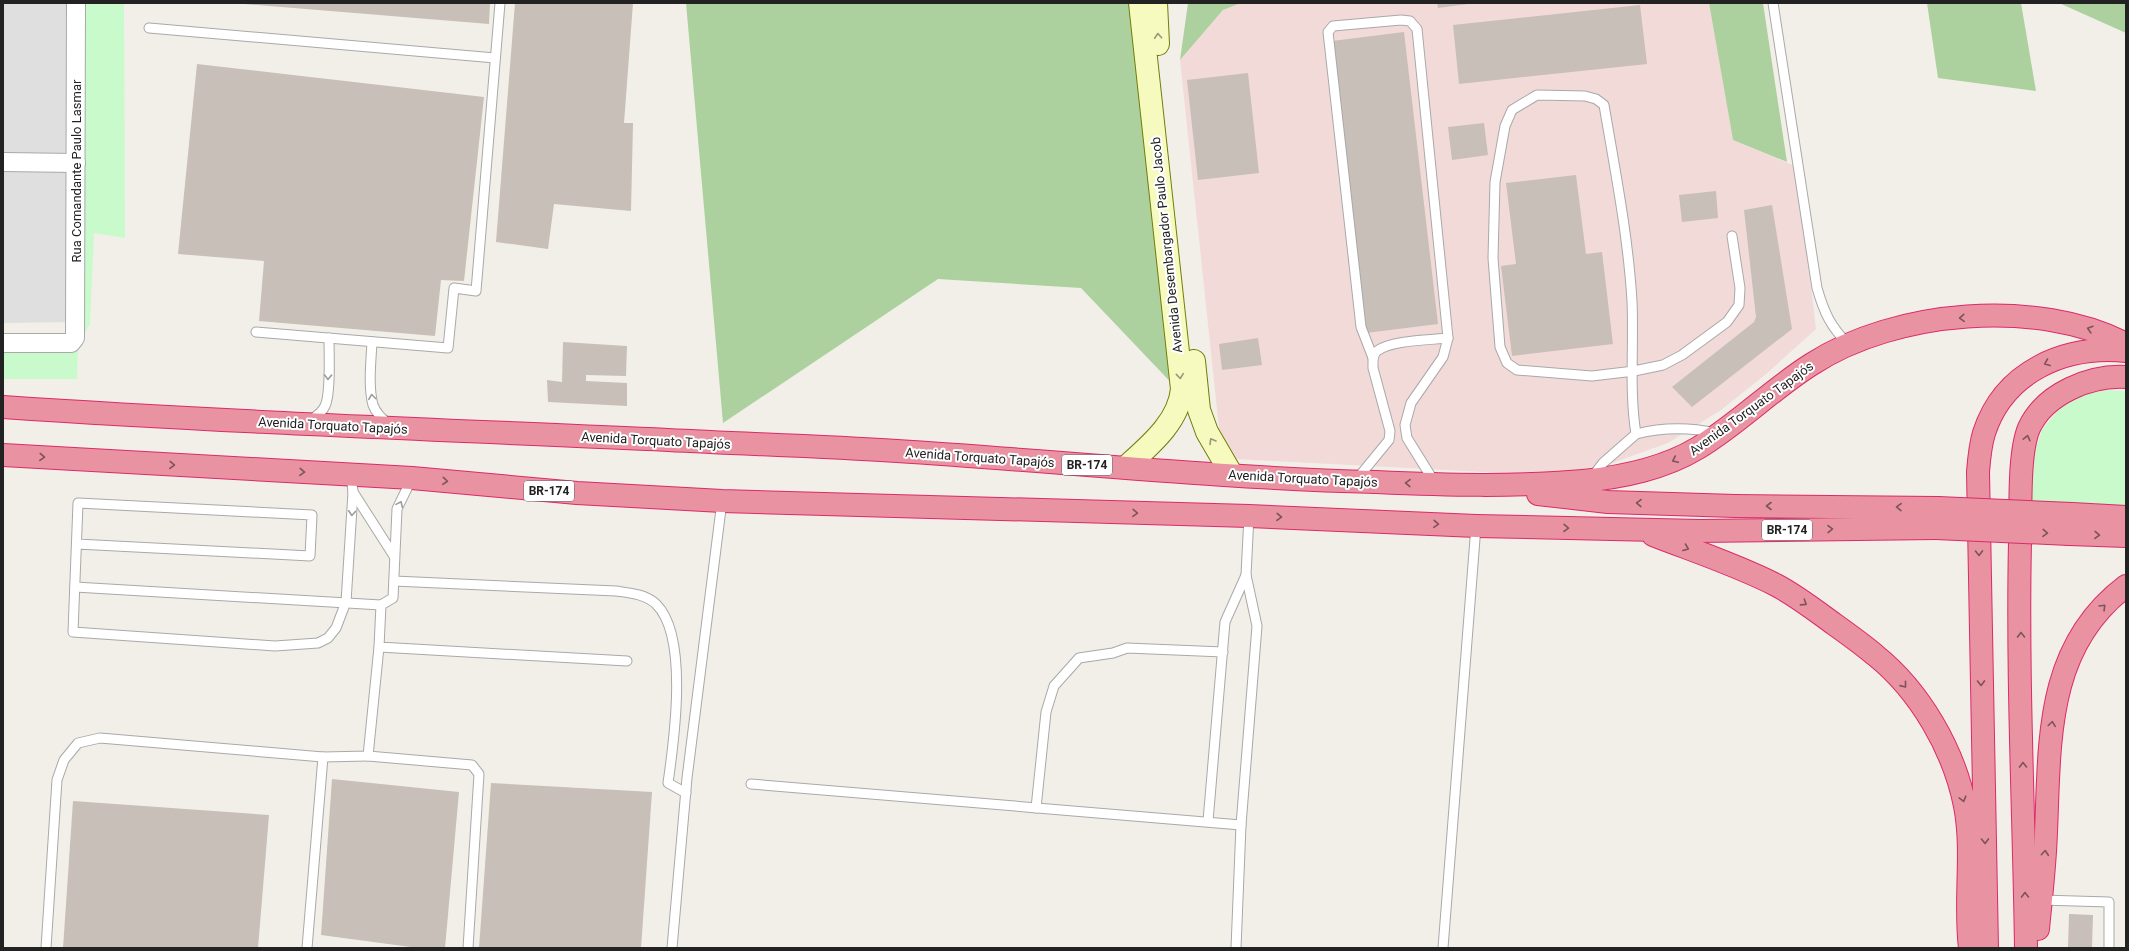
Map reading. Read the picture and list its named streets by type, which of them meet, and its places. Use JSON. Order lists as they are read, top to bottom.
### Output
{
  "streets": {
    "highway": ["Avenida Torquato Tapajós", "BR-174"],
    "street": ["Rua Comandante Paulo Lasmar", "Avenida Desembargador Paulo Jacob"]
  },
  "crossings": [
    ["Avenida Desembargador Paulo Jacob", "Avenida Torquato Tapajós"]
  ]
}
